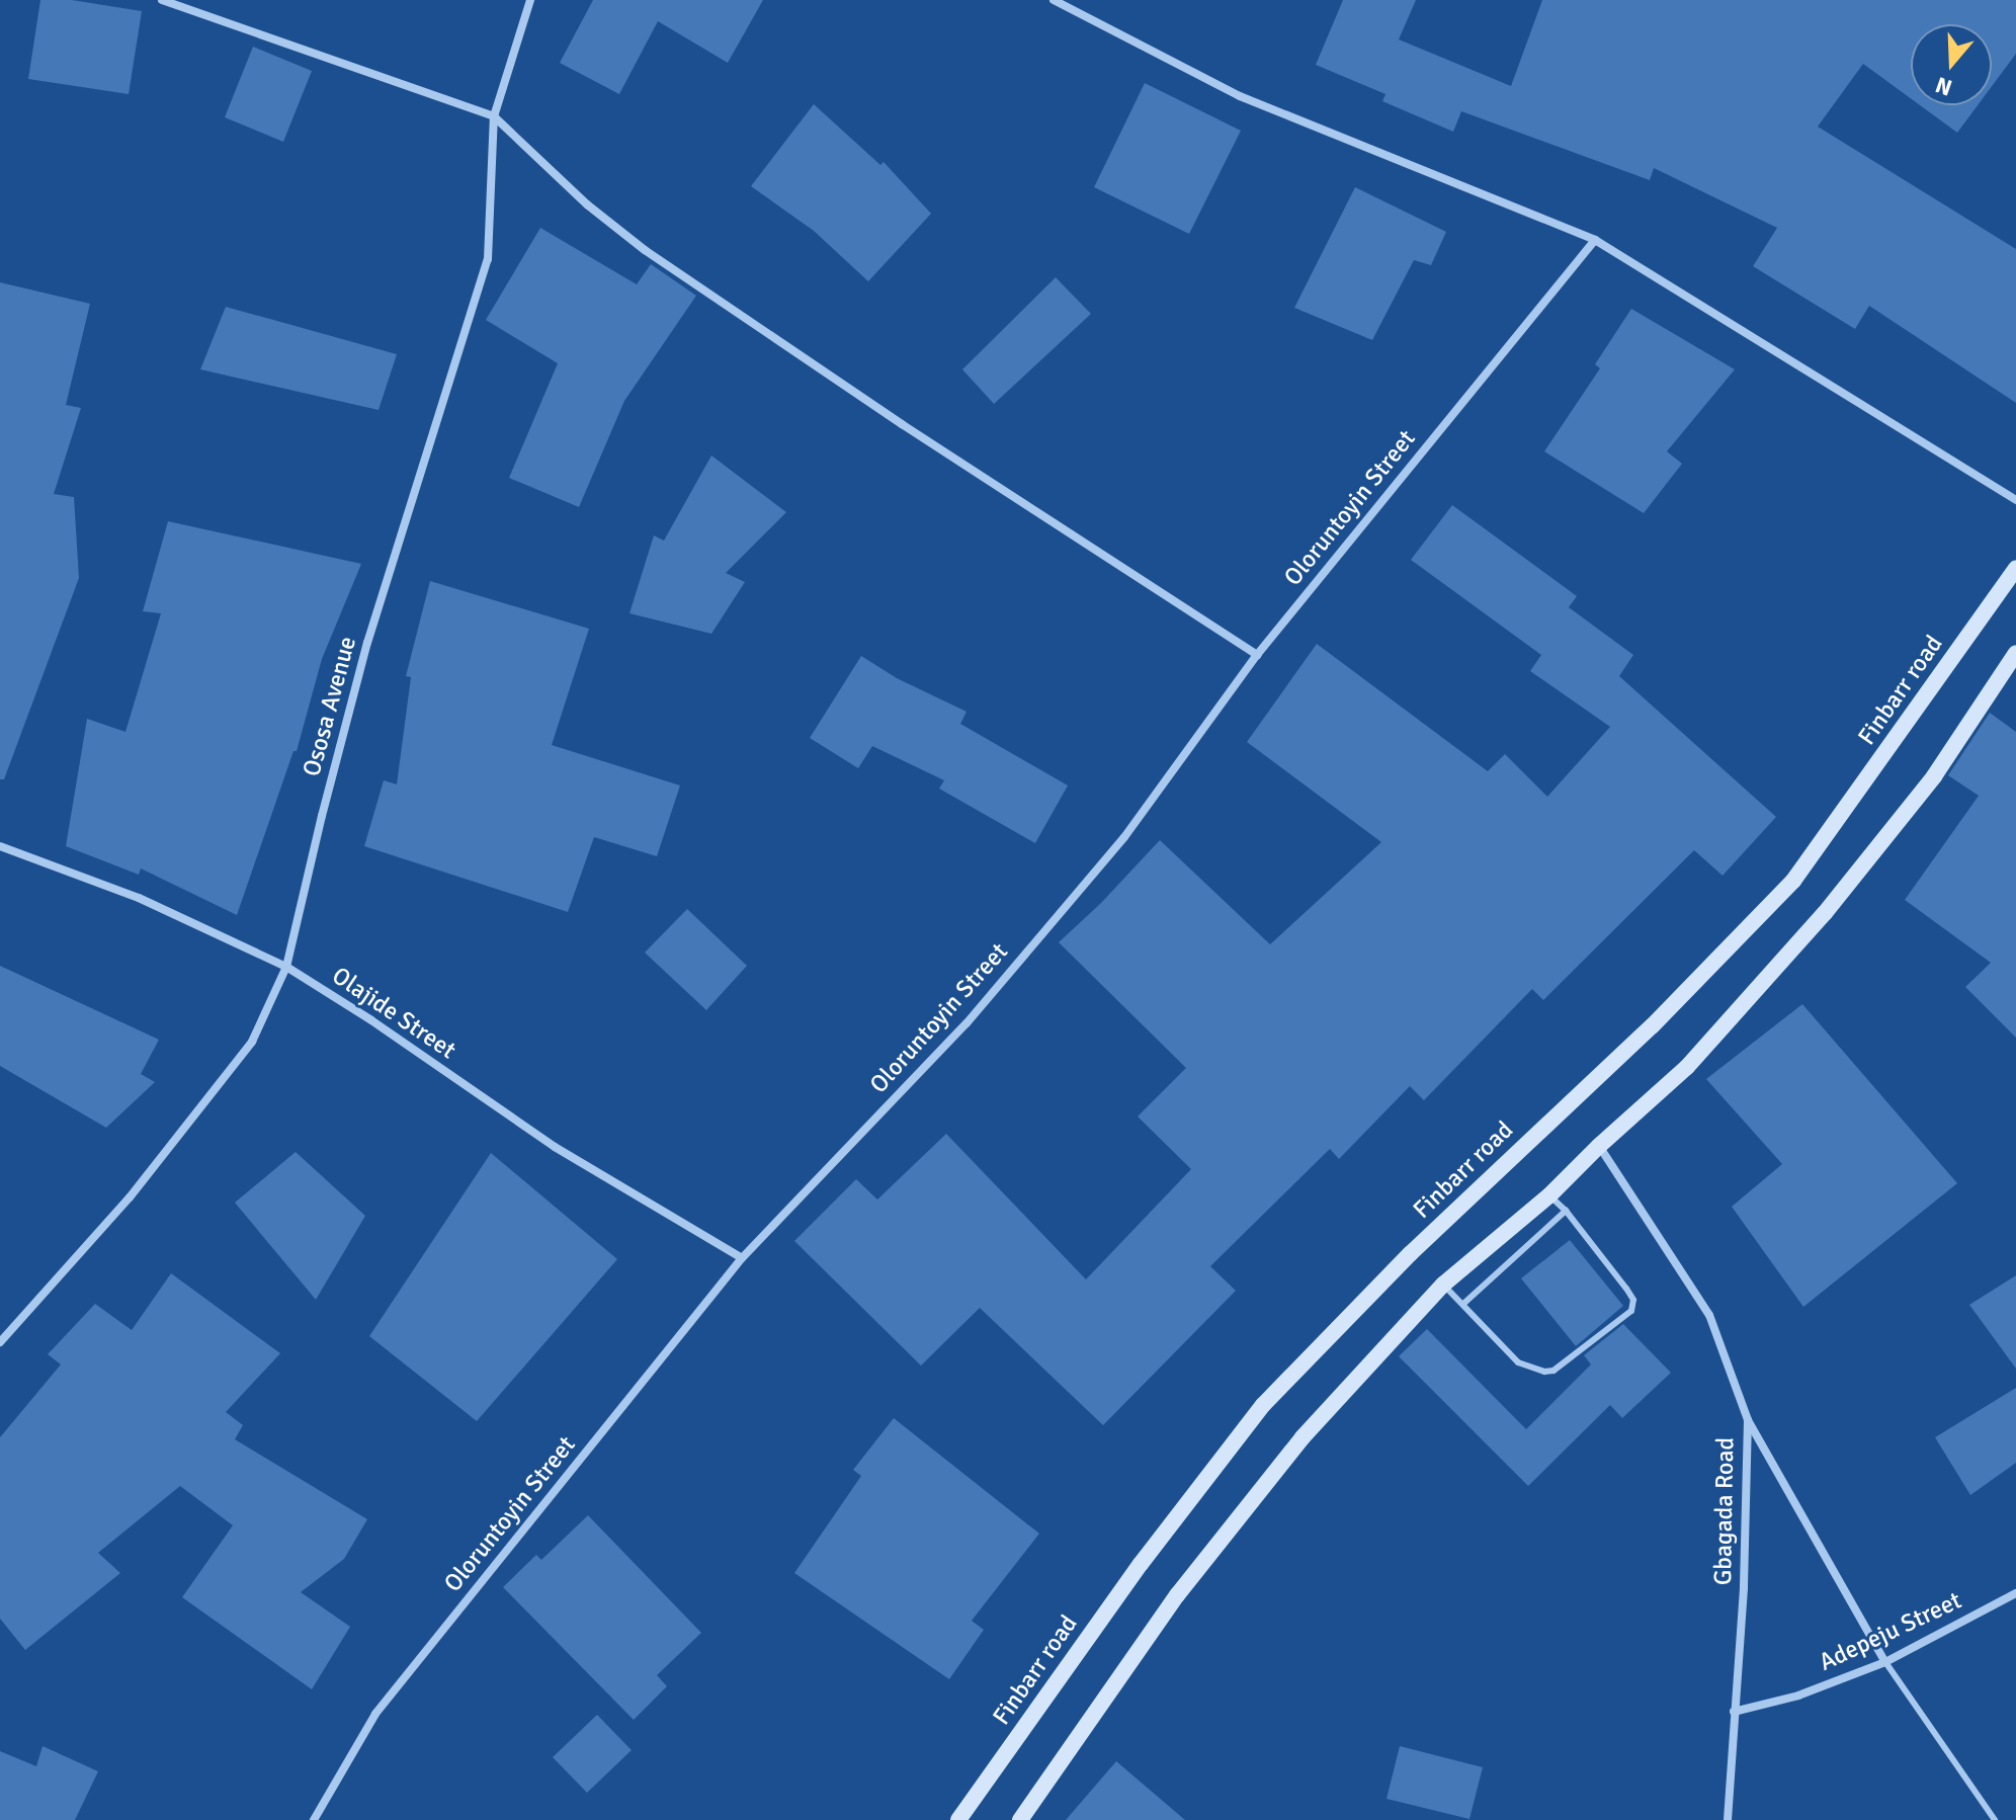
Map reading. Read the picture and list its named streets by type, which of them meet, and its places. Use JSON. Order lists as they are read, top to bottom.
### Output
{
  "streets": {
    "main road": ["Finbarr road"],
    "street": [
      "Oloruntoyin Street",
      "Ososa Avenue",
      "Olajide Street",
      "Gbagada Road",
      "Adepeju Street"
    ]
  },
  "crossings": [
    ["Oloruntoyin Street", "Olajide Street"],
    ["Ososa Avenue", "Olajide Street"],
    ["Gbagada Road", "Adepeju Street"]
  ],
  "north": "bottom"
}
